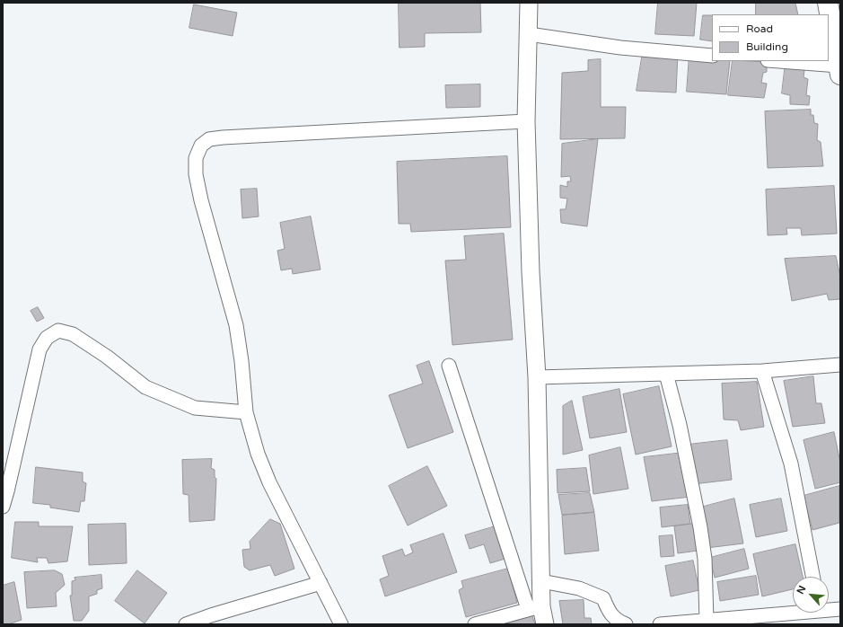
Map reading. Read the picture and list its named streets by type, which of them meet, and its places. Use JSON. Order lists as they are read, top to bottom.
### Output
{
  "legend": ["Road", "Building"],
  "north": "top left"
}
